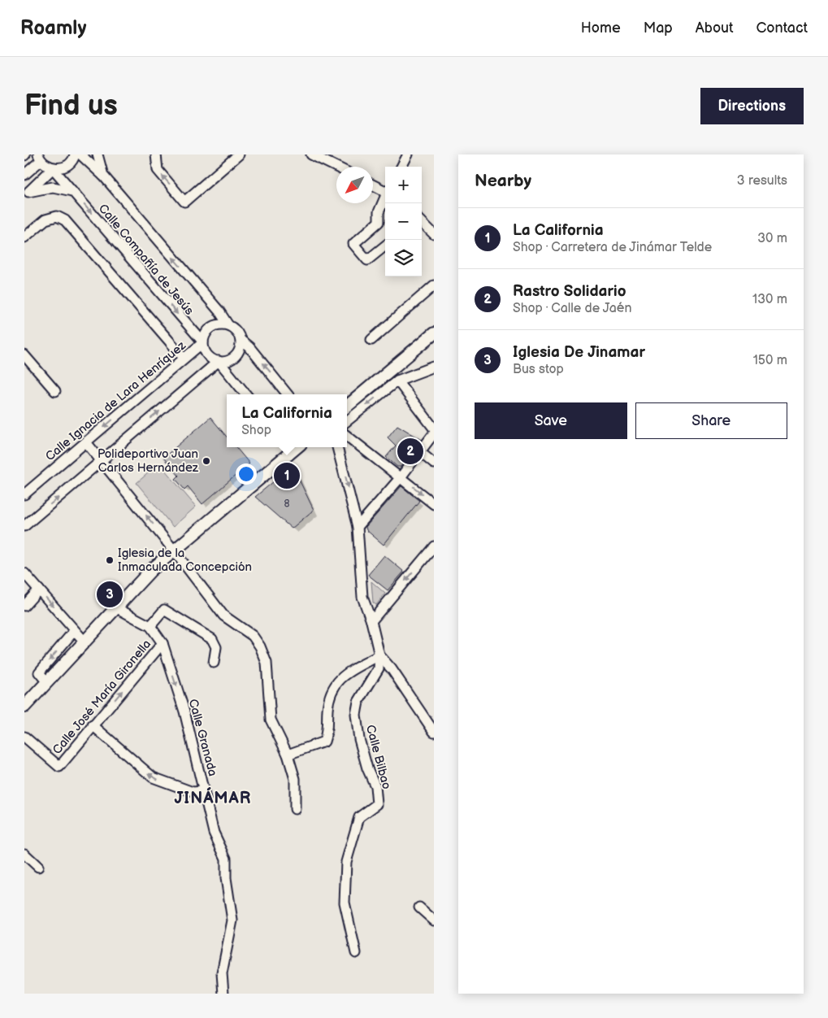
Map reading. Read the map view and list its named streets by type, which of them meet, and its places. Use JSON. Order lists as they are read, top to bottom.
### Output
{
  "streets": {
    "street": [
      "Calle Compañía de Jesús",
      "Calle Ignacia de Lara Henríquez",
      "Calle José María Gironella",
      "Calle Granada",
      "Calle Bilbao"
    ]
  },
  "crossings": [
    ["Calle Compañía de Jesús", "Calle Ignacia de Lara Henríquez"],
    ["Calle José María Gironella", "Calle Granada"]
  ],
  "one_way": ["Calle José María Gironella", "Calle Granada"],
  "districts": ["JINÁMAR"],
  "places": ["Polideportivo Juan Carlos Hernández", "Iglesia de la Inmaculada Concepción"],
  "house_numbers": ["8"],
  "north": "bottom left",
  "page": {
    "header": "Roamly",
    "nav": [
      "Home",
      "Map",
      "About",
      "Contact"
    ],
    "buttons": [
      "Directions",
      ["Save", "Share"]
    ],
    "title": "Find us",
    "heading": ["Nearby", "3 results"],
    "map_buttons": ["+", "−"],
    "list": [
      {
        "mark": "1",
        "name": "La California",
        "note": "Shop · Carretera de Jinámar Telde",
        "value": "30 m"
      },
      {
        "mark": "2",
        "name": "Rastro Solidario",
        "note": "Shop · Calle de Jaén",
        "value": "130 m"
      },
      {
        "mark": "3",
        "name": "Iglesia De Jinamar",
        "note": "Bus stop",
        "value": "150 m"
      }
    ],
    "popup": ["La California", "Shop"],
    "pins": ["2", "1", "3"]
  }
}
